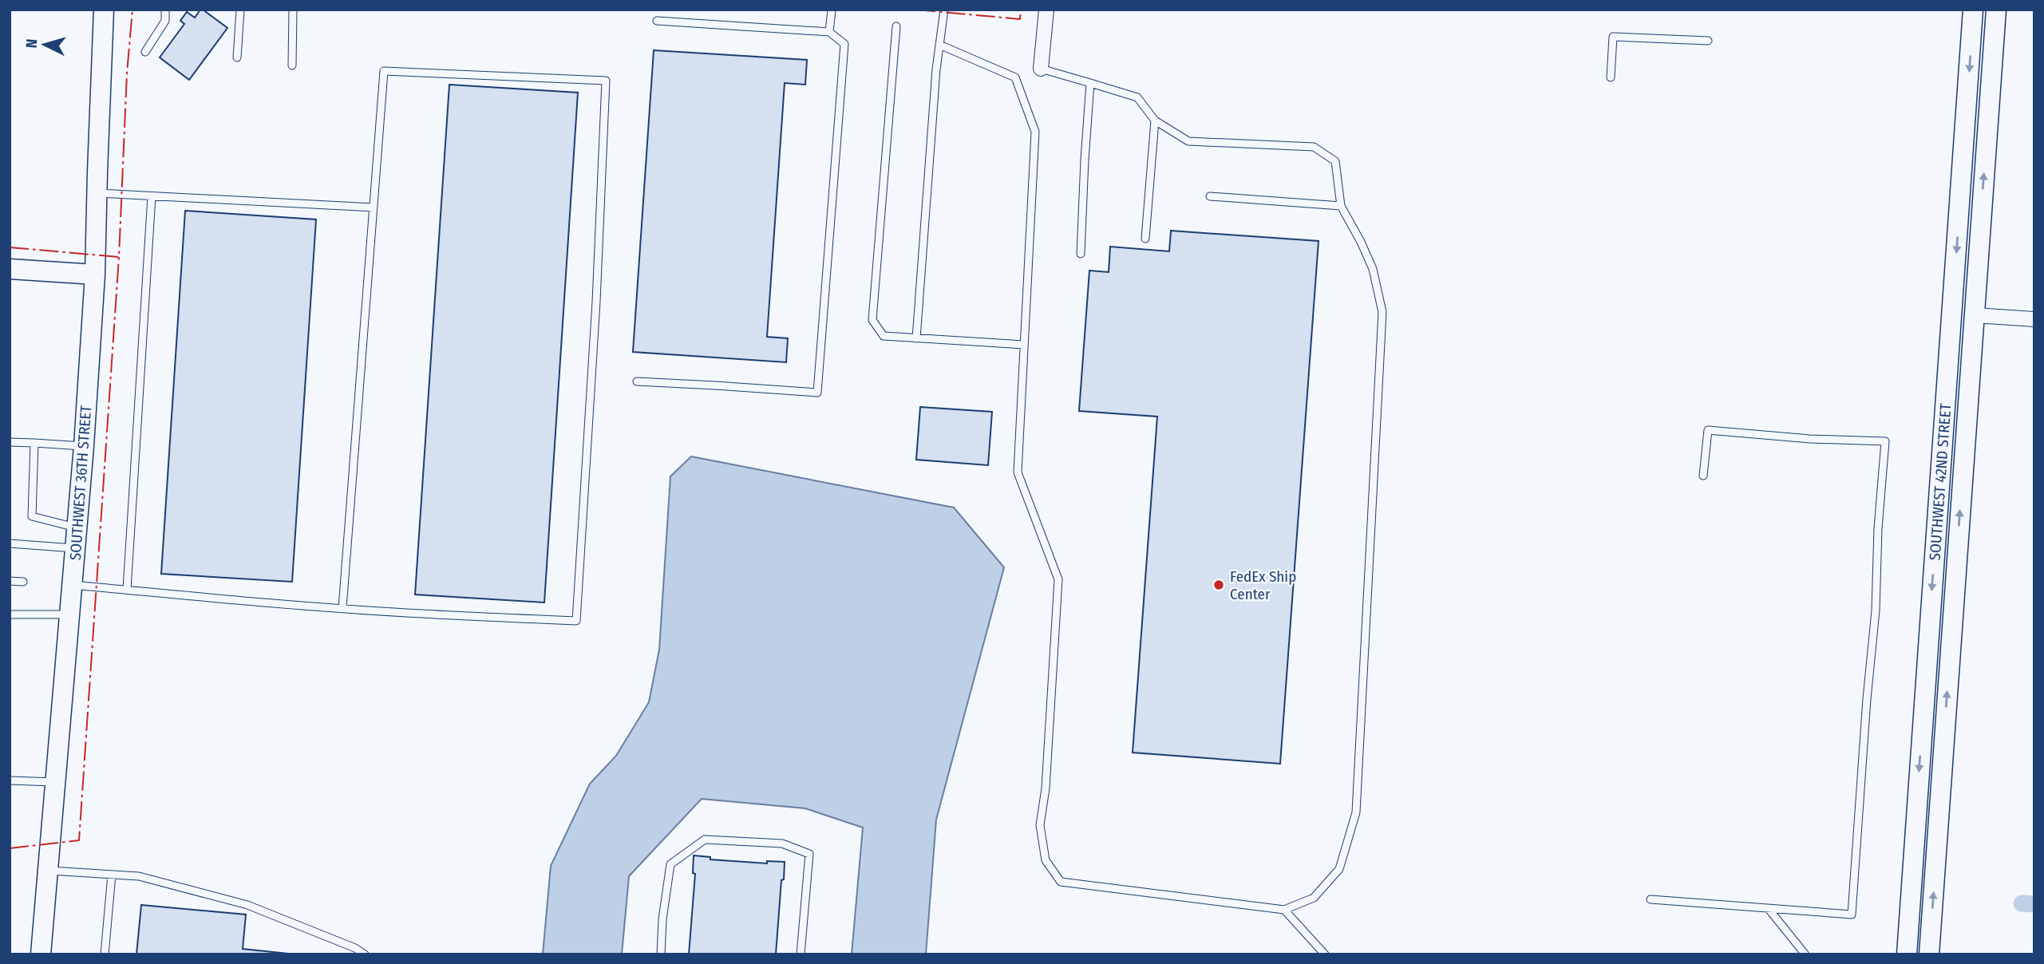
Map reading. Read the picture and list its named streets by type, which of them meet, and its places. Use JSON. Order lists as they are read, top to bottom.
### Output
{
  "streets": {
    "street": ["SOUTHWEST 42ND STREET", "SOUTHWEST 36TH STREET"]
  },
  "places": ["FedEx Ship Center"],
  "north": "left"
}
